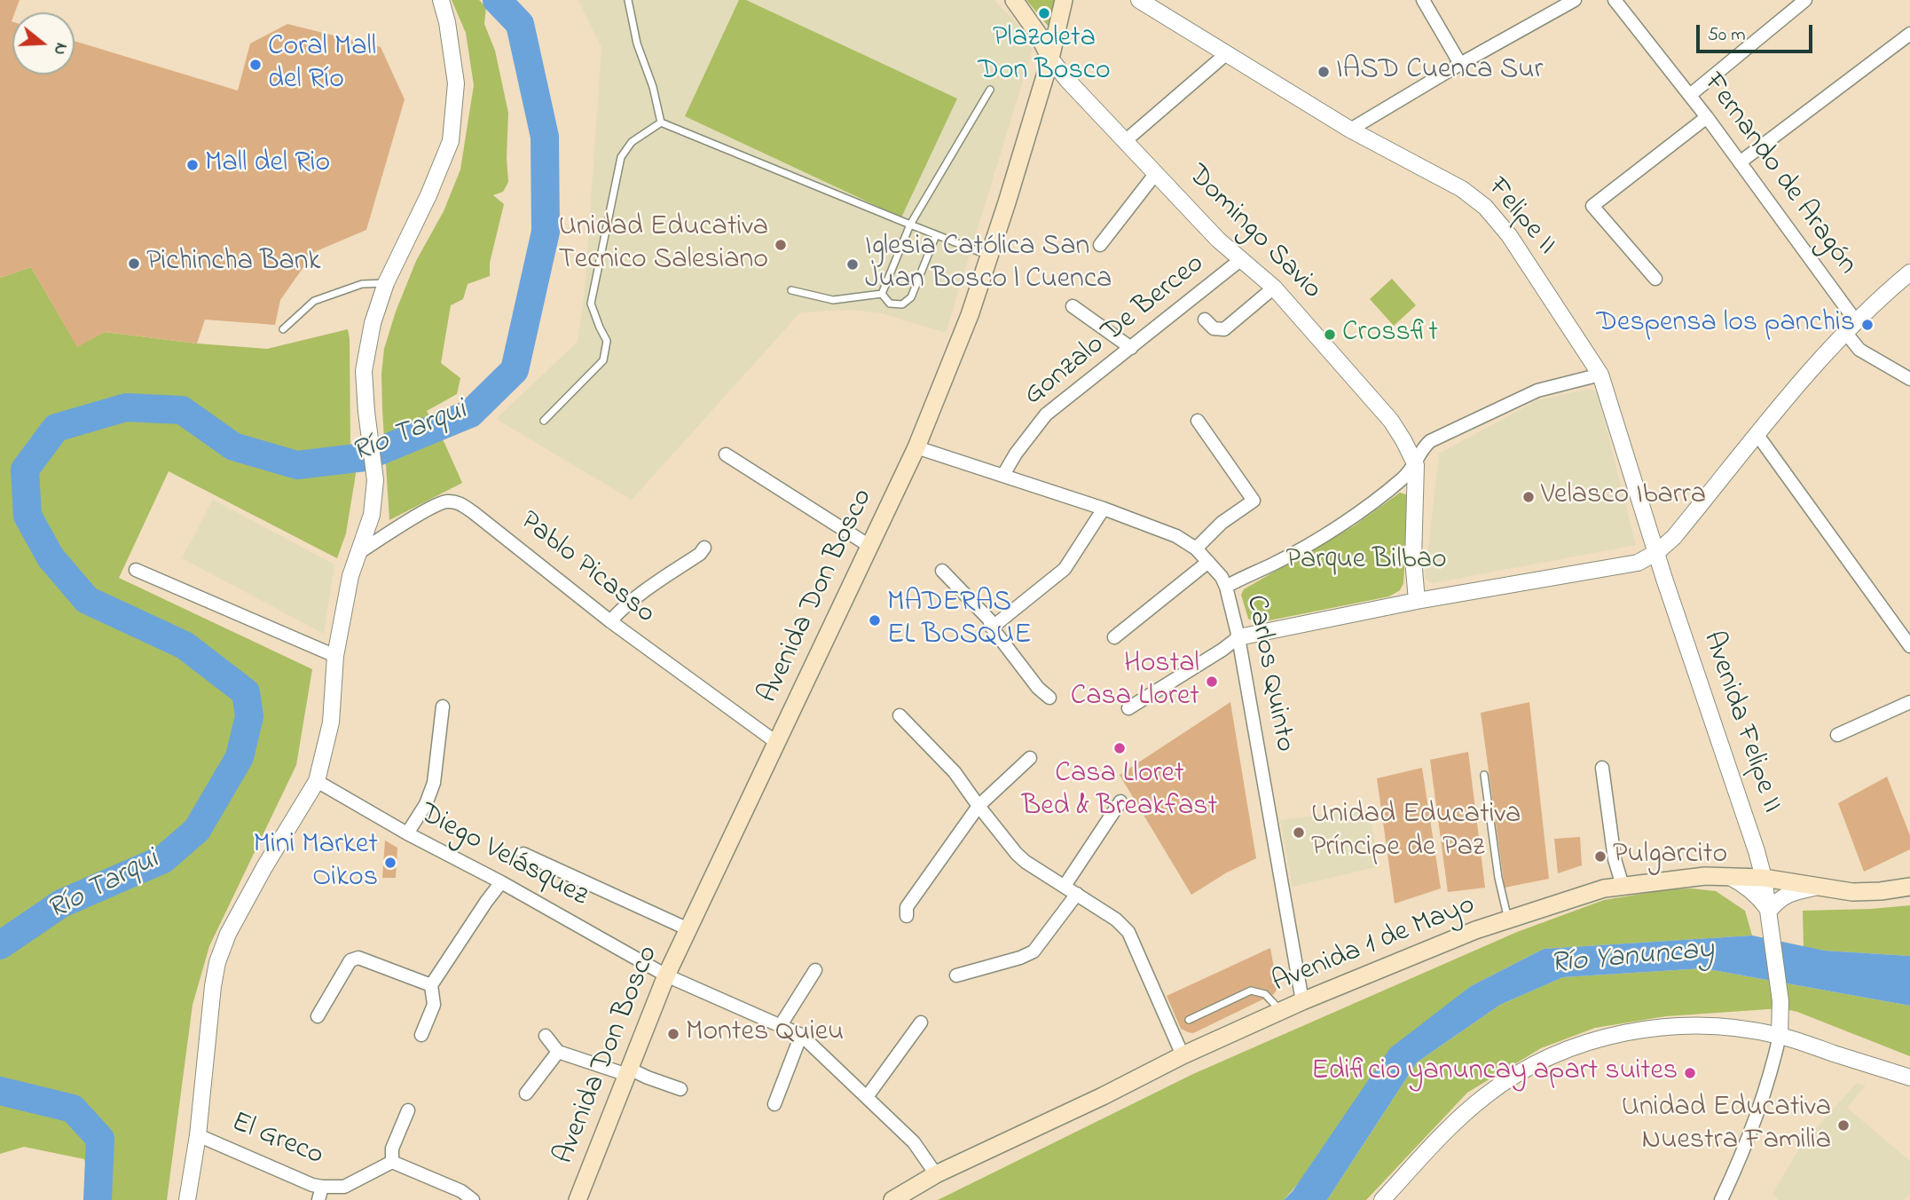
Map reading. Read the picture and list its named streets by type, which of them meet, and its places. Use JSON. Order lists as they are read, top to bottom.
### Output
{
  "streets": {
    "main road": ["Avenida Don Bosco", "Avenida 1 de Mayo"],
    "street": [
      "Fernando de Aragón",
      "Felipe II",
      "Domingo Savio",
      "Gonzalo De Berceo",
      "Pablo Picasso",
      "Carlos Quinto",
      "Avenida Felipe II",
      "Diego Velásquez",
      "El Greco"
    ]
  },
  "crossings": [
    ["Felipe II", "Avenida Felipe II"],
    ["Domingo Savio", "Gonzalo De Berceo"],
    ["Domingo Savio", "Avenida Don Bosco"],
    ["Gonzalo De Berceo", "Carlos Quinto"],
    ["Pablo Picasso", "Avenida Don Bosco"],
    ["Avenida Don Bosco", "Carlos Quinto"],
    ["Avenida Don Bosco", "Diego Velásquez"],
    ["Carlos Quinto", "Avenida 1 de Mayo"],
    ["Avenida Felipe II", "Avenida 1 de Mayo"],
    ["Diego Velásquez", "Avenida 1 de Mayo"]
  ],
  "water": ["Río Tarqui", "Río Yanuncay"],
  "parks": ["Parque Bilbao"],
  "places": [
    "Plazoleta Don Bosco",
    "Coral Mall del Río",
    "IASD Cuenca Sur",
    "Mall del Rio",
    "Unidad Educativa Tecnico Salesiano",
    "Pichincha Bank",
    "Iglesia Católica San Juan Bosco | Cuenca",
    "Despensa los panchis",
    "Crossfit",
    "Velasco Ibarra",
    "MADERAS EL BOSQUE",
    "Hostal Casa Lloret",
    "Casa Lloret Bed & Breakfast",
    "Unidad Educativa Príncipe de Paz",
    "Pulgarcito",
    "Mini Market Oikos",
    "Montes Quieu",
    "Edificio yanuncay apart suites",
    "Unidad Educativa Nuestra Familia"
  ],
  "scale_bar": "50 m",
  "north": "right"
}
